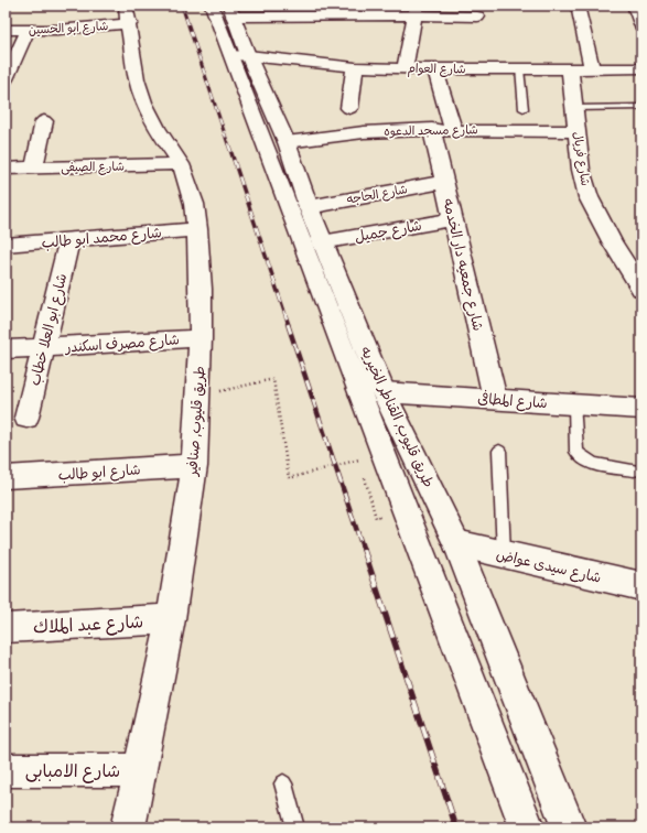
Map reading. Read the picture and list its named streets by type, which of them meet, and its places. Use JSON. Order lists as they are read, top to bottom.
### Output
{
  "streets": {
    "street": [
      "شارع ابو الحسين",
      "شارع العوام",
      "شارع مسجد الدعوه",
      "شارع فريال",
      "شارع الصيفى",
      "شارع الحاجه",
      "شارع جميل",
      "شارع محمد ابو طالب",
      "شارع جمعيه دار الخدمه",
      "شارع ابو العلا خطاب",
      "شارع مصرف اسكندر",
      "شارع المطافى",
      "طريق قليوب, القناطر الخيريه",
      "طريق قليوب, صنافير",
      "شارع ابو طالب",
      "شارع سيدى عواض",
      "شارع عبد الملاك",
      "شارع الامبابى"
    ]
  },
  "crossings": [
    ["شارع ابو الحسين", "طريق قليوب, صنافير"],
    ["شارع العوام", "شارع فريال"],
    ["شارع العوام", "طريق قليوب, القناطر الخيريه"],
    ["شارع مسجد الدعوه", "شارع فريال"],
    ["شارع مسجد الدعوه", "شارع جمعيه دار الخدمه"],
    ["شارع مسجد الدعوه", "طريق قليوب, القناطر الخيريه"],
    ["شارع الصيفى", "طريق قليوب, صنافير"],
    ["شارع الحاجه", "شارع جمعيه دار الخدمه"],
    ["شارع الحاجه", "طريق قليوب, القناطر الخيريه"],
    ["شارع جميل", "شارع جمعيه دار الخدمه"],
    ["شارع جميل", "طريق قليوب, القناطر الخيريه"],
    ["شارع محمد ابو طالب", "شارع ابو العلا خطاب"],
    ["شارع محمد ابو طالب", "طريق قليوب, صنافير"],
    ["شارع جمعيه دار الخدمه", "شارع المطافى"],
    ["شارع ابو العلا خطاب", "شارع مصرف اسكندر"],
    ["شارع مصرف اسكندر", "طريق قليوب, صنافير"],
    ["شارع المطافى", "طريق قليوب, القناطر الخيريه"],
    ["طريق قليوب, القناطر الخيريه", "شارع سيدى عواض"],
    ["طريق قليوب, صنافير", "شارع ابو طالب"],
    ["طريق قليوب, صنافير", "شارع عبد الملاك"],
    ["طريق قليوب, صنافير", "شارع الامبابى"]
  ]
}
